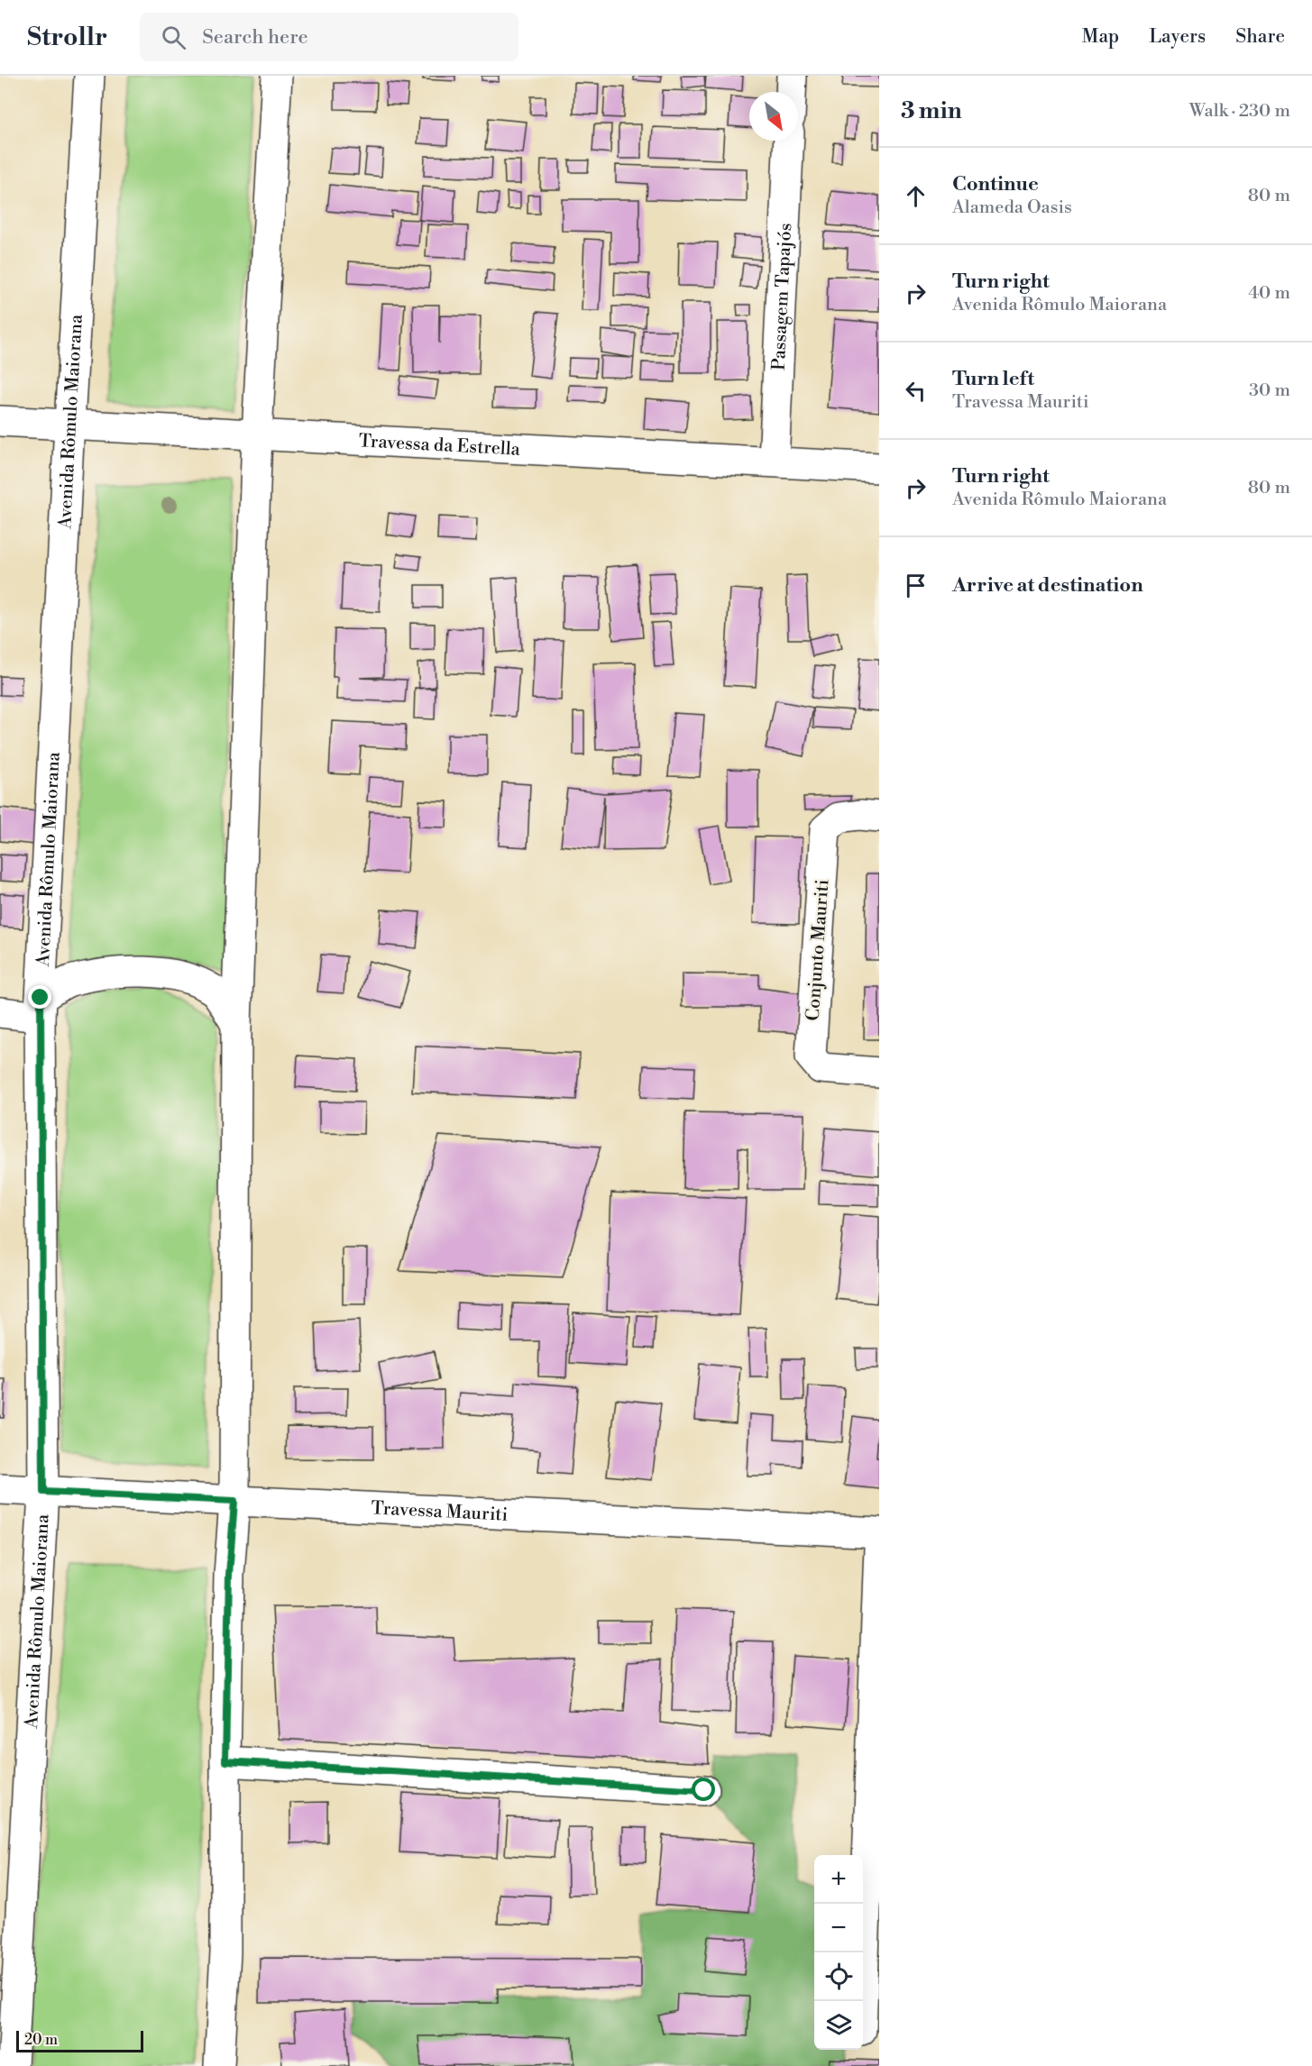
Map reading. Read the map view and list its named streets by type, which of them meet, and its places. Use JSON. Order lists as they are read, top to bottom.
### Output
{
  "streets": {
    "street": [
      "Passagem Tapajós",
      "Avenida Rômulo Maiorana",
      "Travessa da Estrella",
      "Conjunto Mauriti",
      "Travessa Mauriti"
    ]
  },
  "crossings": [
    ["Passagem Tapajós", "Travessa da Estrella"],
    ["Avenida Rômulo Maiorana", "Travessa da Estrella"],
    ["Avenida Rômulo Maiorana", "Travessa Mauriti"]
  ],
  "scale_bar": "20 m",
  "north": "bottom right",
  "page": {
    "header": "Strollr",
    "search": "Search here",
    "nav": ["Map", "Layers", "Share"],
    "heading": ["3 min", "Walk · 230 m"],
    "list": [
      ["Continue", "Alameda Oasis", "80 m"],
      ["Turn right", "Avenida Rômulo Maiorana", "40 m"],
      ["Turn left", "Travessa Mauriti", "30 m"],
      ["Turn right", "Avenida Rômulo Maiorana", "80 m"],
      "Arrive at destination"
    ],
    "map_buttons": ["+", "−"],
    "scale": "20 m"
  }
}
